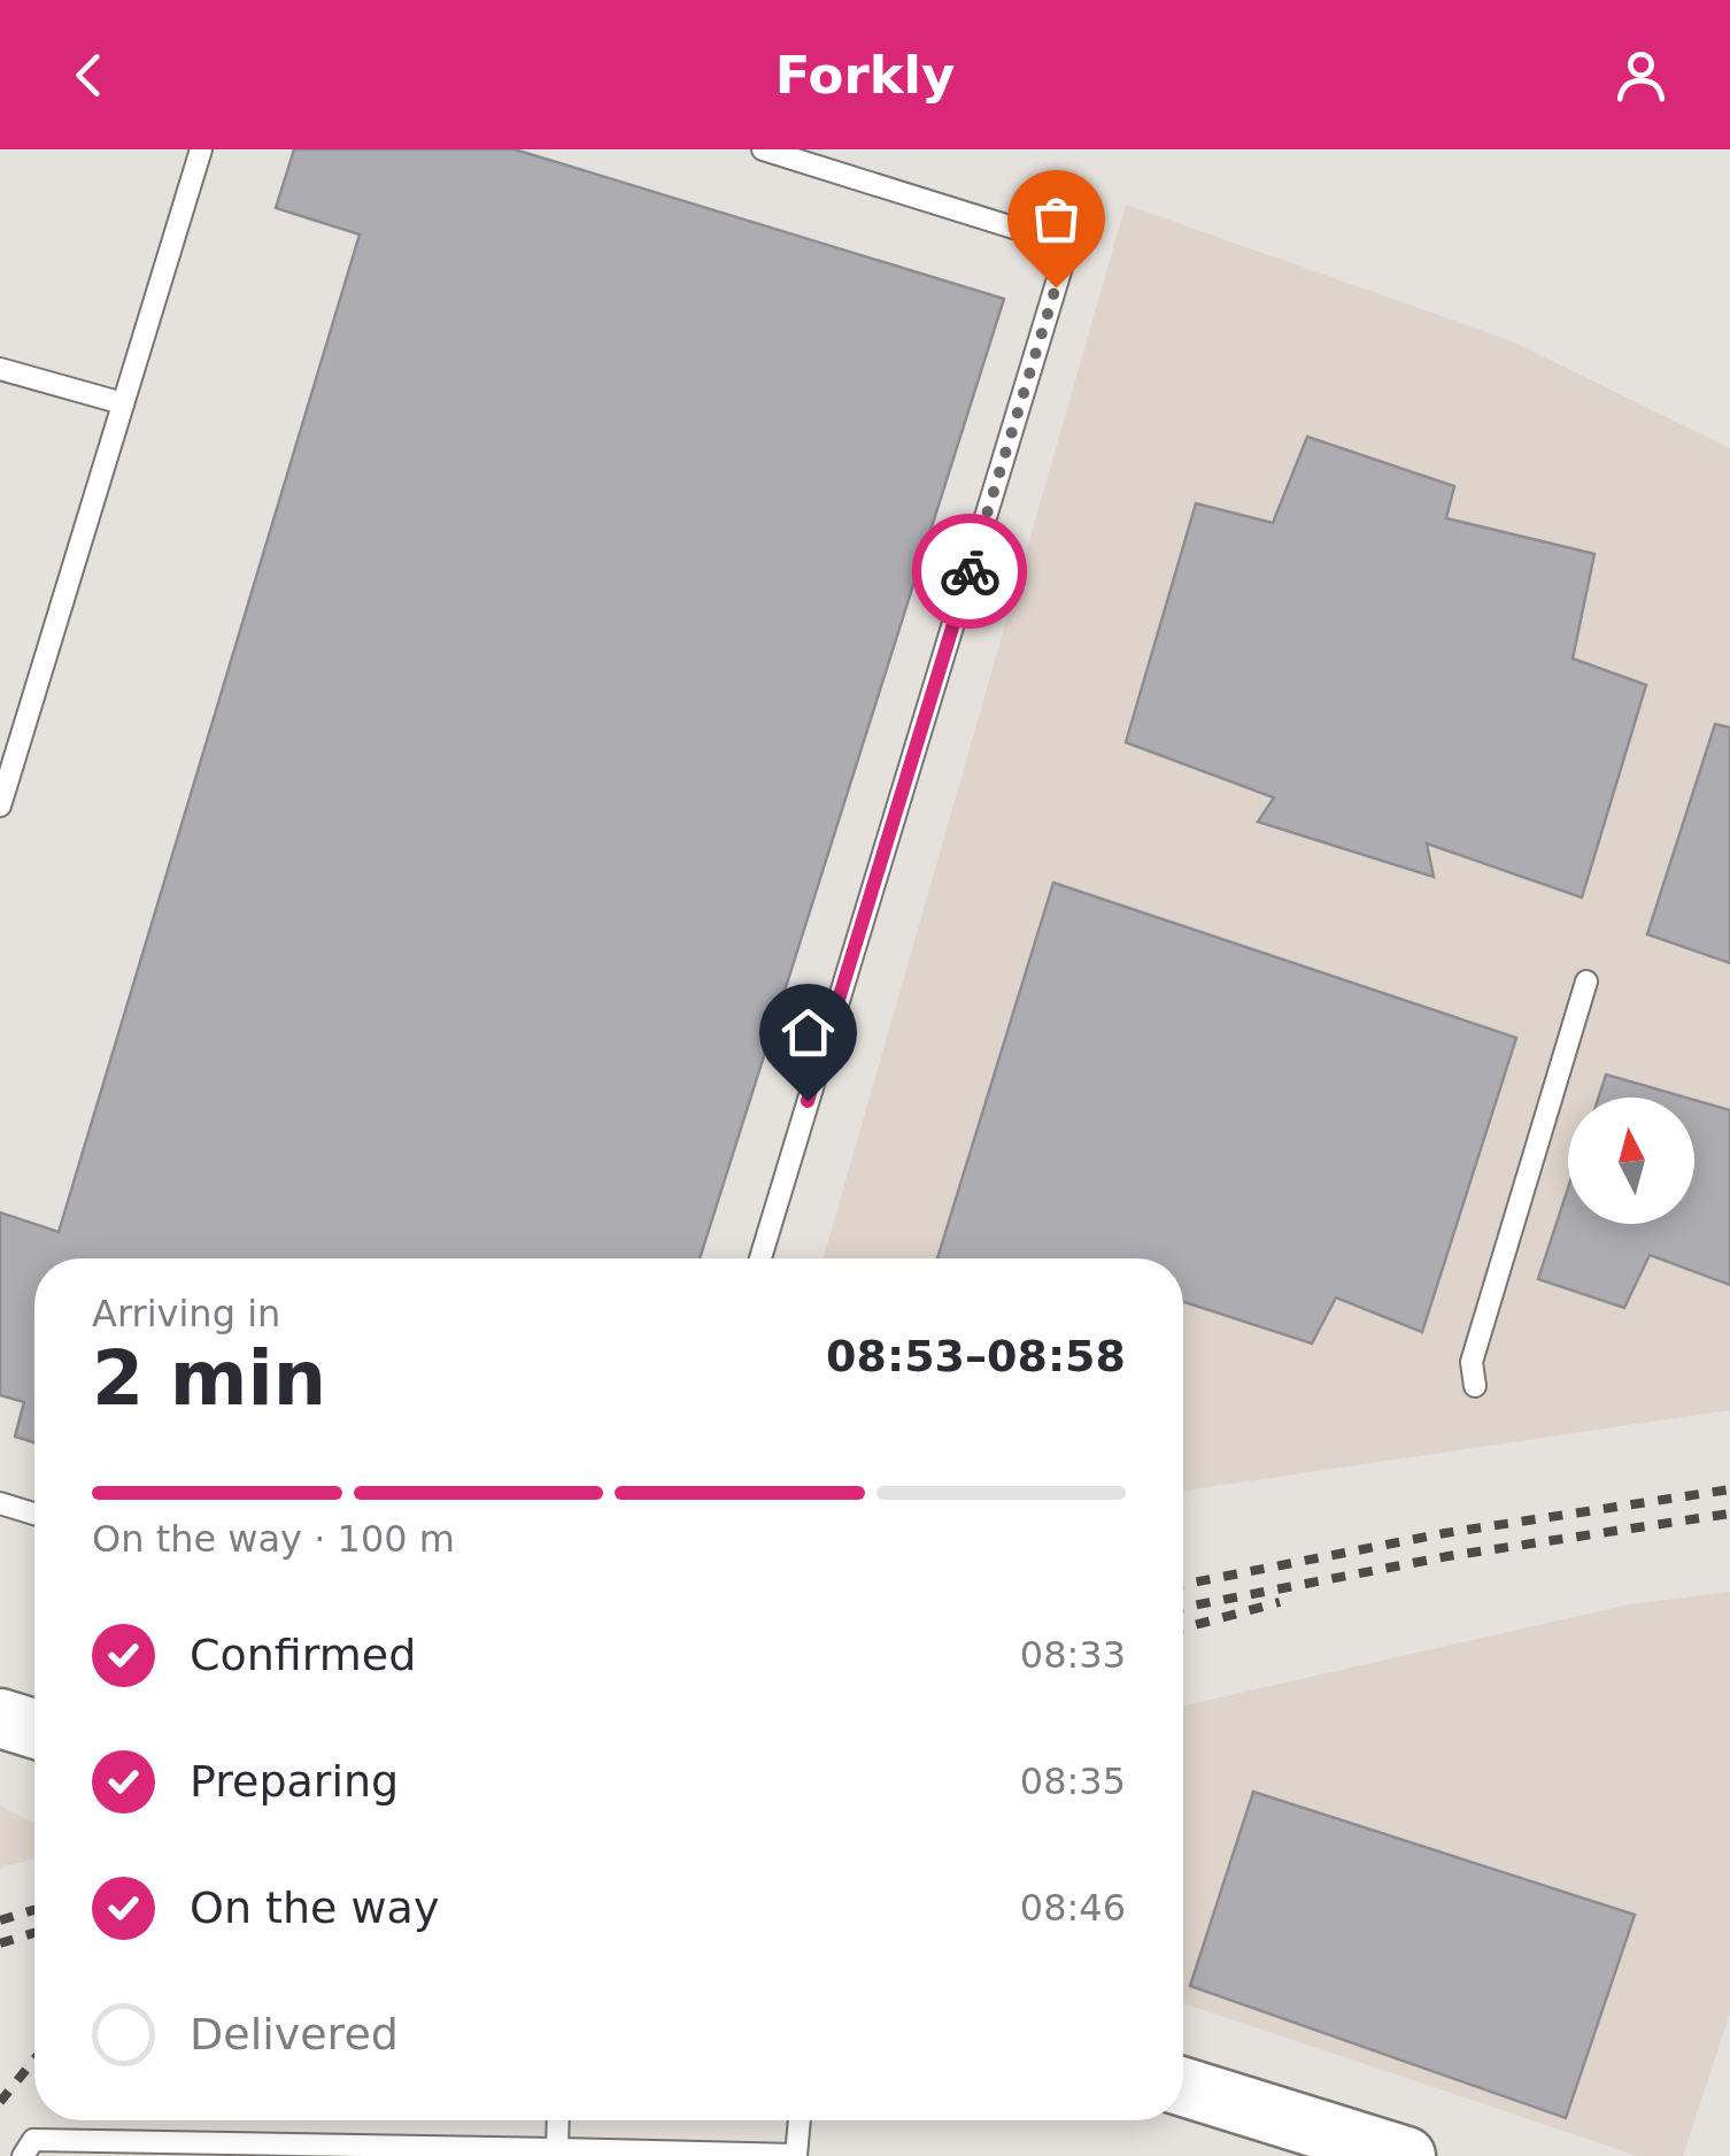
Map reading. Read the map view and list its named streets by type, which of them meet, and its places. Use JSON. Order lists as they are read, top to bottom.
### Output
{
  "north": "top",
  "page": {
    "header": "Forkly",
    "heading": ["2 min", "Arriving in", "08:53–08:58"],
    "bar": "On the way · 100 m",
    "list": [
      ["Confirmed", "08:33"],
      ["Preparing", "08:35"],
      ["On the way", "08:46"],
      "Delivered"
    ]
  }
}
